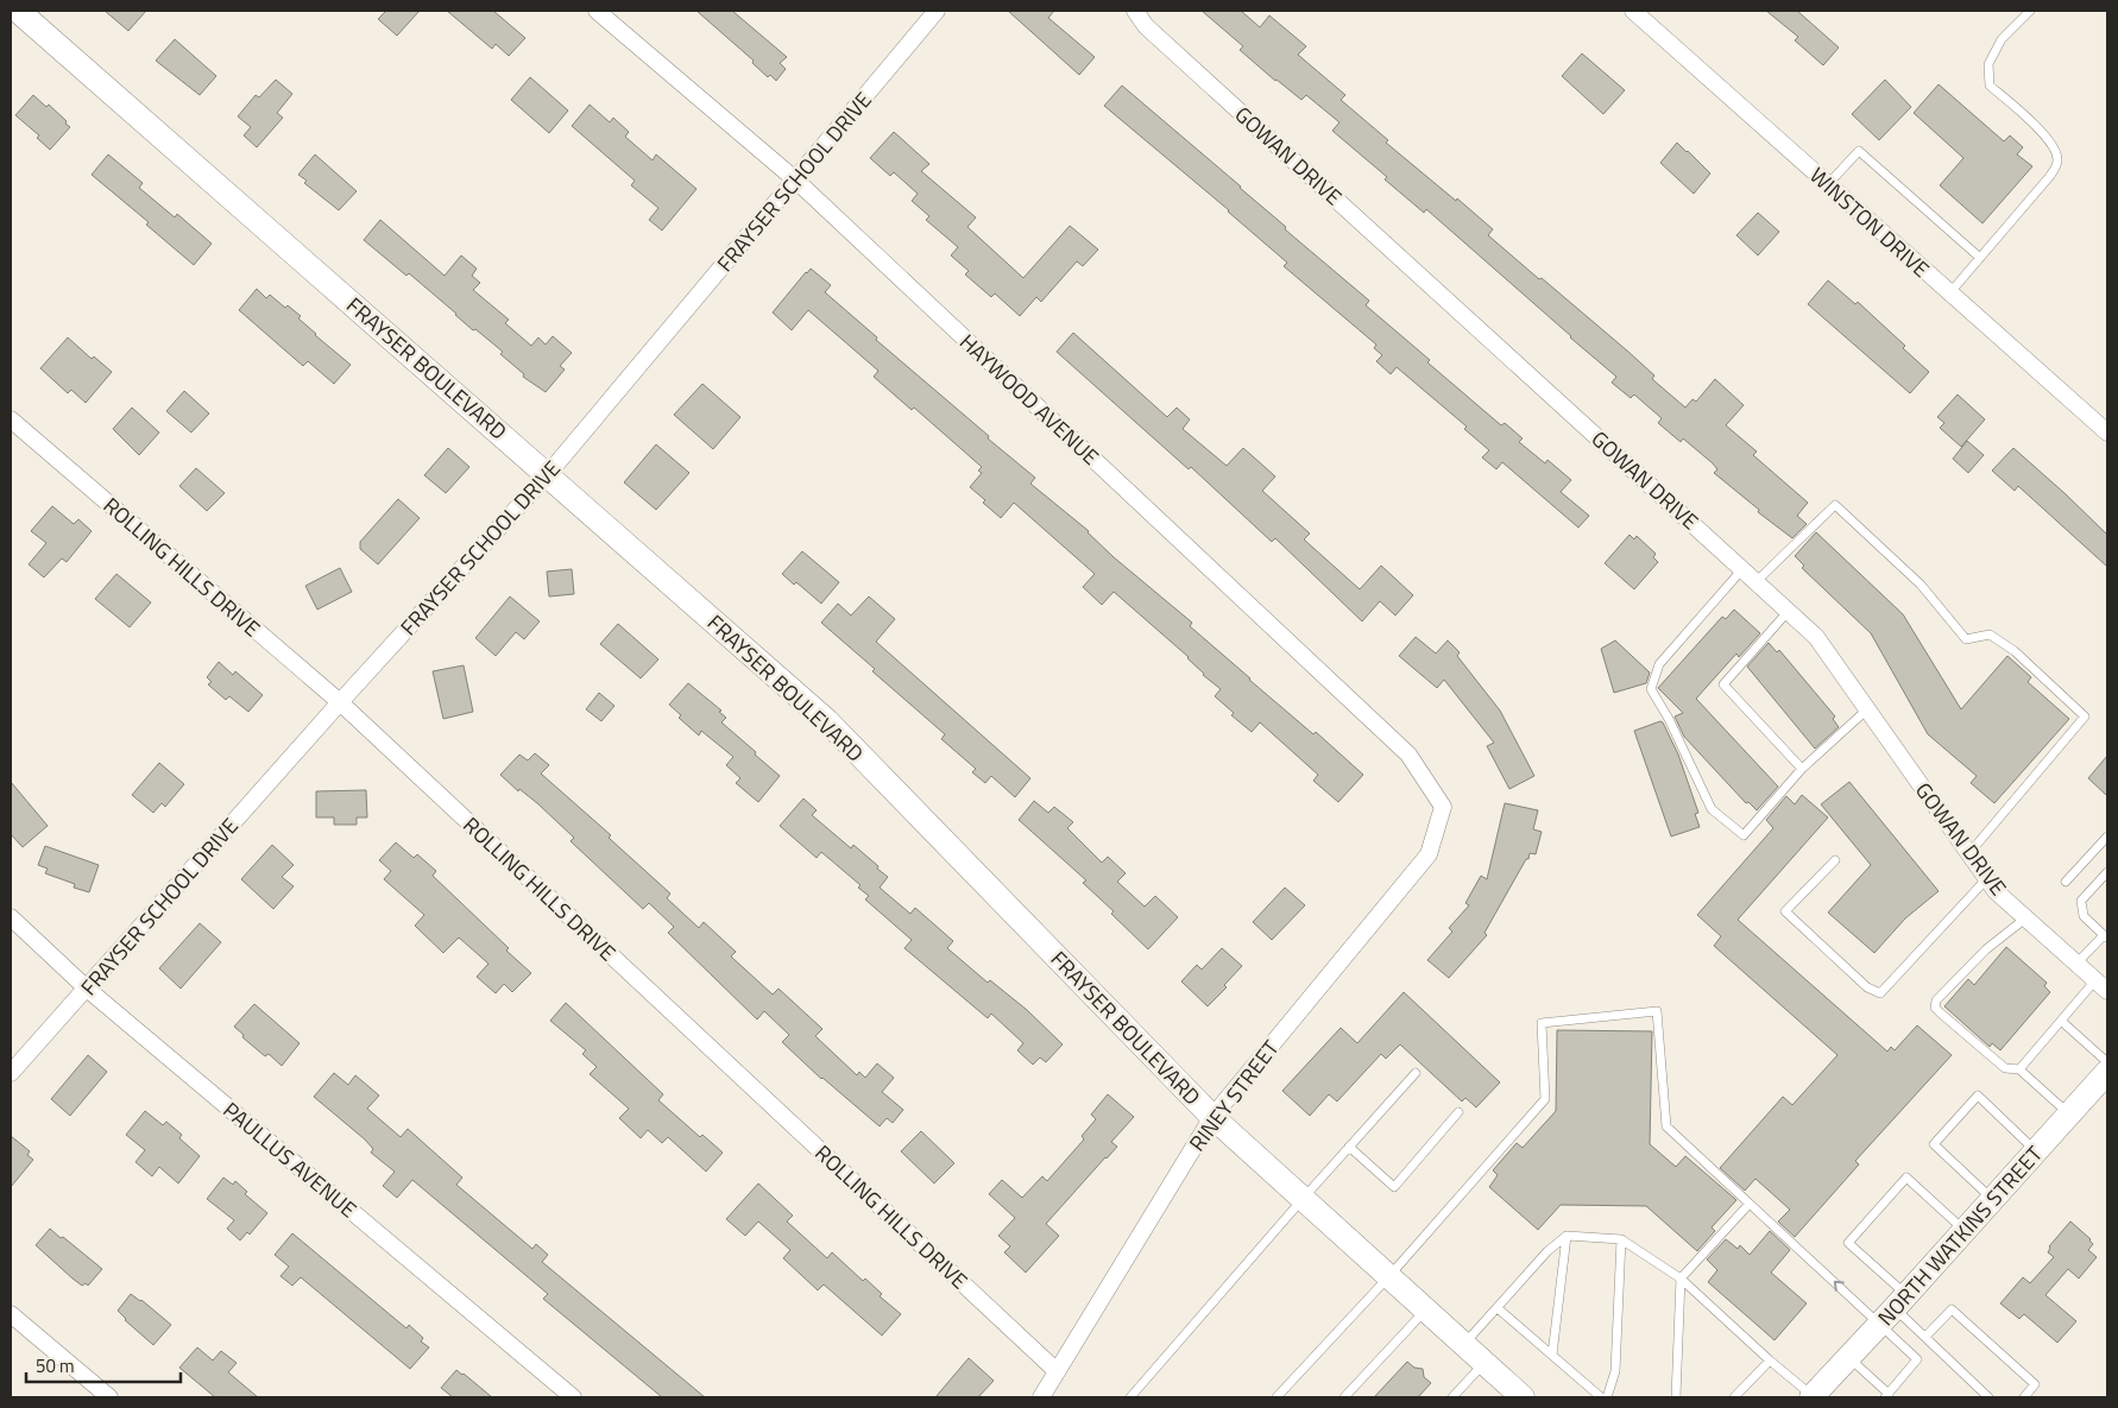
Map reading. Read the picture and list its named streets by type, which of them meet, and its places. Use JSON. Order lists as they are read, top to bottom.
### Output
{
  "streets": {
    "main road": ["FRAYSER BOULEVARD", "NORTH WATKINS STREET"],
    "street": [
      "GOWAN DRIVE",
      "FRAYSER SCHOOL DRIVE",
      "WINSTON DRIVE",
      "HAYWOOD AVENUE",
      "ROLLING HILLS DRIVE",
      "RINEY STREET",
      "PAULLUS AVENUE"
    ]
  },
  "crossings": [
    ["FRAYSER SCHOOL DRIVE", "FRAYSER BOULEVARD"],
    ["FRAYSER SCHOOL DRIVE", "HAYWOOD AVENUE"],
    ["FRAYSER SCHOOL DRIVE", "ROLLING HILLS DRIVE"],
    ["FRAYSER SCHOOL DRIVE", "PAULLUS AVENUE"],
    ["FRAYSER BOULEVARD", "RINEY STREET"],
    ["HAYWOOD AVENUE", "RINEY STREET"],
    ["ROLLING HILLS DRIVE", "RINEY STREET"]
  ],
  "scale_bar": "50 m"
}
